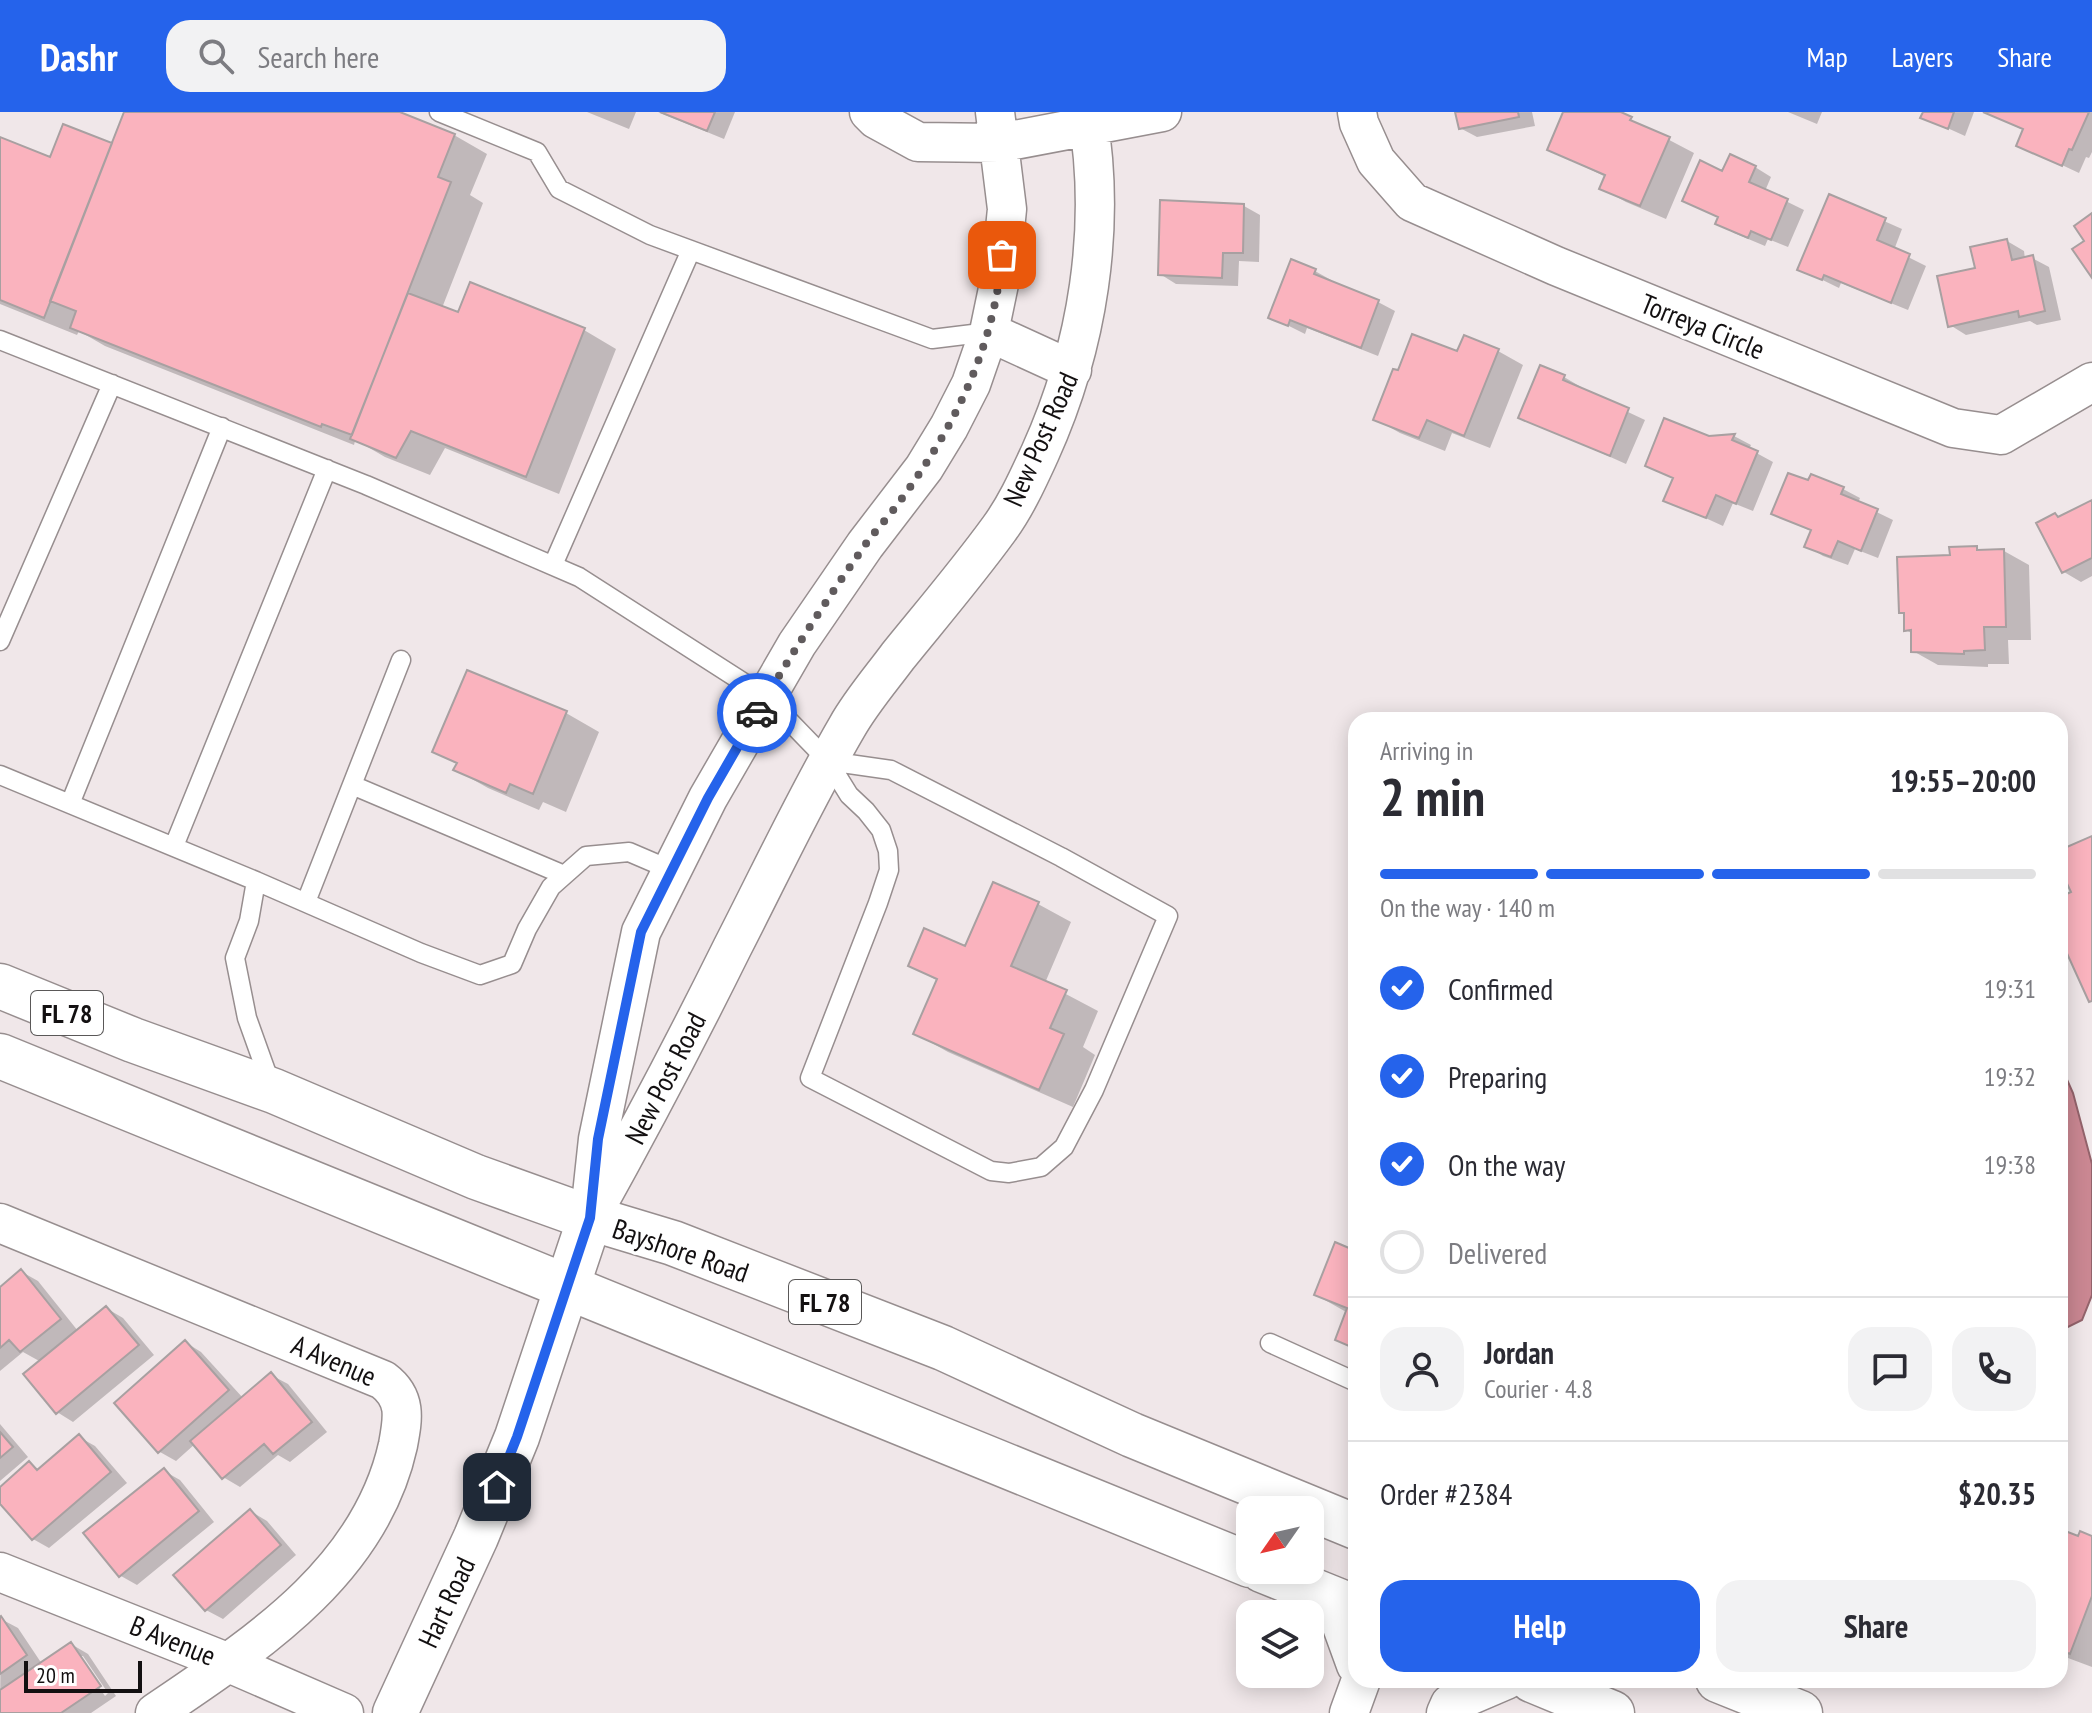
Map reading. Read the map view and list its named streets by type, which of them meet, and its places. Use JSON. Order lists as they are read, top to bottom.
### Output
{
  "streets": {
    "main road": ["FL 78", "Bayshore Road", "Hart Road"],
    "street": [
      "Torreya Circle",
      "New Post Road",
      "A Avenue",
      "B Avenue"
    ]
  },
  "crossings": [
    ["New Post Road", "Bayshore Road"],
    ["New Post Road", "Hart Road"],
    ["FL 78", "Hart Road"],
    ["Bayshore Road", "Hart Road"],
    ["A Avenue", "B Avenue"]
  ],
  "scale_bar": "20 m",
  "north": "bottom left",
  "page": {
    "header": "Dashr",
    "search": "Search here",
    "nav": ["Map", "Layers", "Share"],
    "heading": ["2 min", "Arriving in", "19:55–20:00"],
    "panel": [
      "Jordan",
      "Courier · 4.8",
      "Order #2384",
      "$20.35"
    ],
    "bar": "On the way · 140 m",
    "list": [
      ["Confirmed", "19:31"],
      ["Preparing", "19:32"],
      ["On the way", "19:38"],
      "Delivered"
    ],
    "buttons": ["Help", "Share"],
    "scale": "20 m"
  }
}
